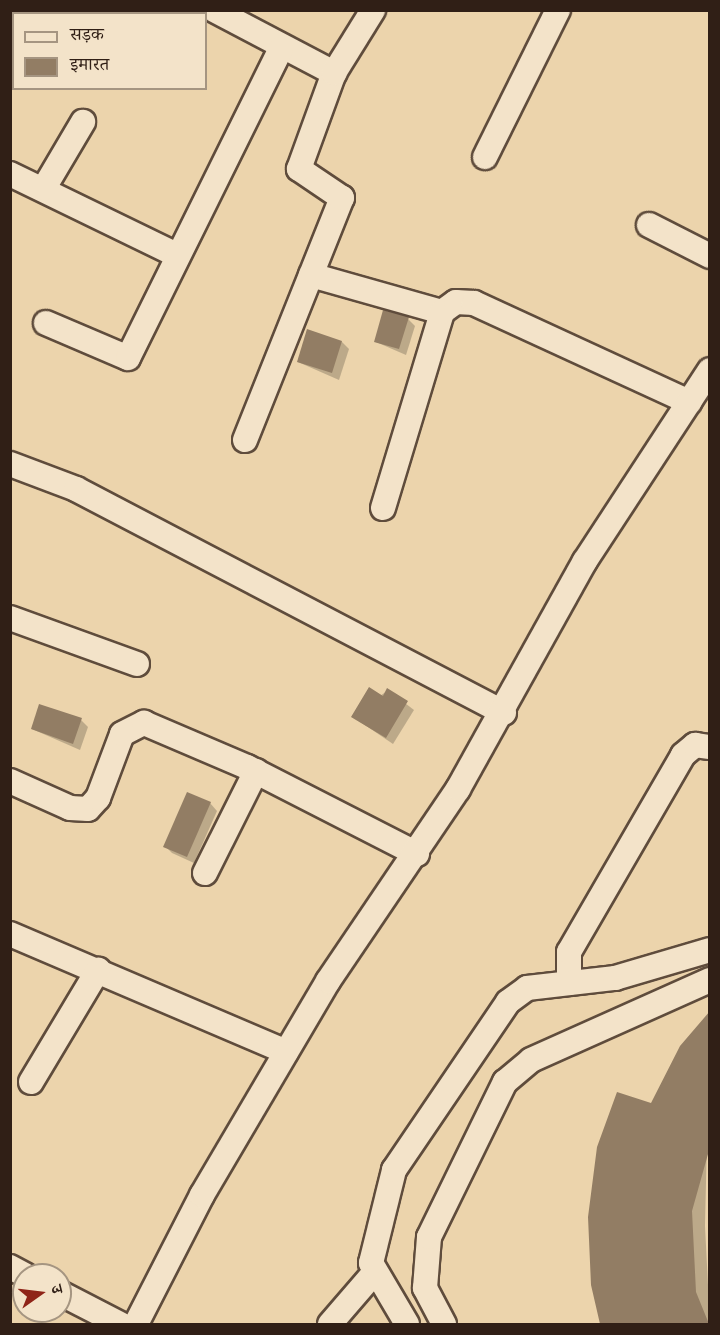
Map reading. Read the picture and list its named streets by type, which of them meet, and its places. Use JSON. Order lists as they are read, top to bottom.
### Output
{
  "legend": ["सड़क", "इमारत"],
  "north": "right"
}
